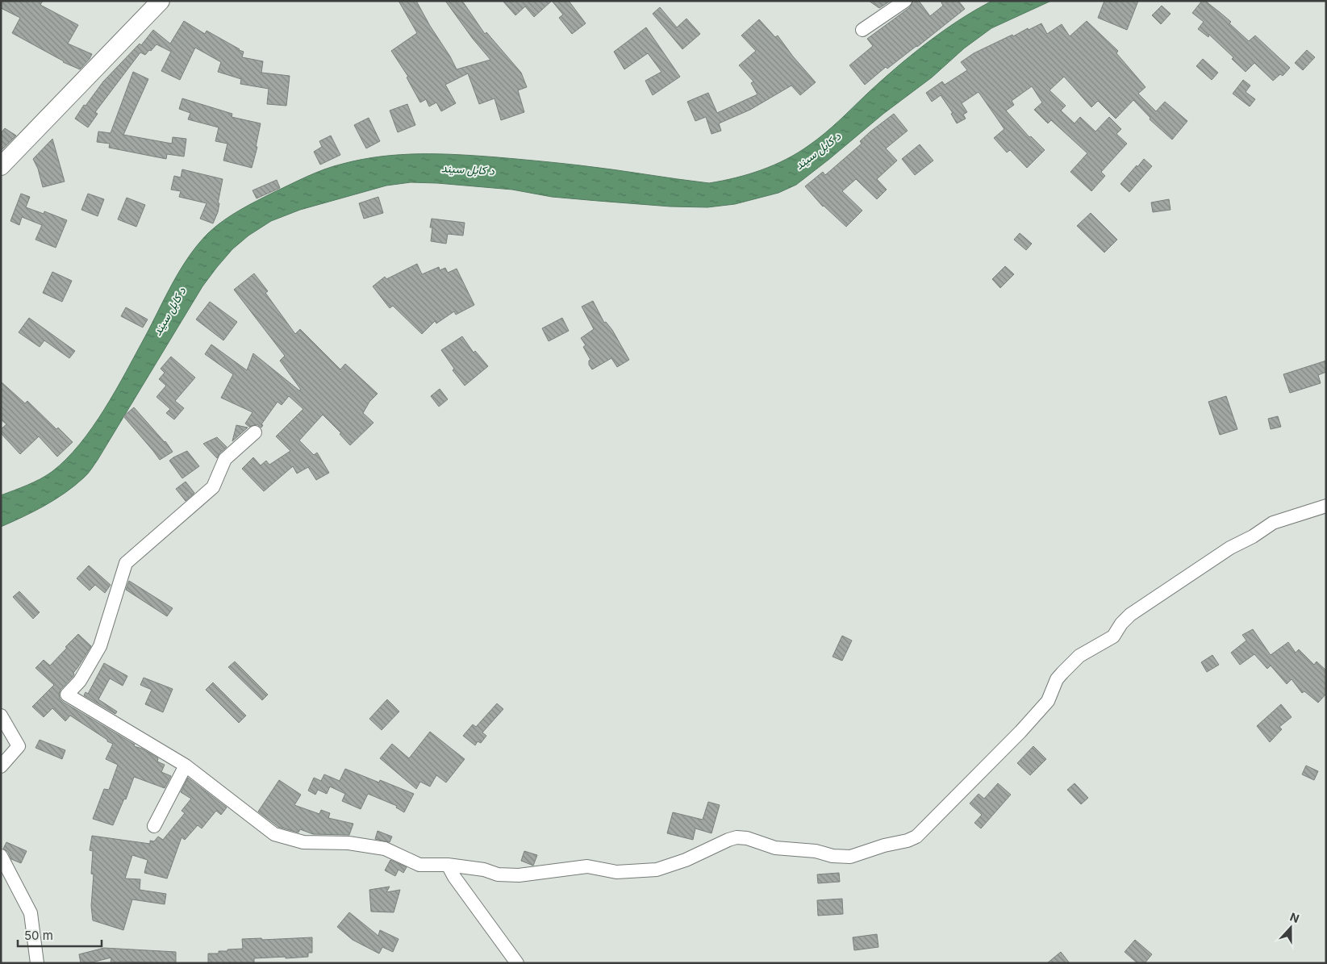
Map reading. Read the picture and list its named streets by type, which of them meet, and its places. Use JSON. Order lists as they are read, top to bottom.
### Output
{
  "water": ["د کابل سيند"],
  "scale_bar": "50 m",
  "north": "top"
}
